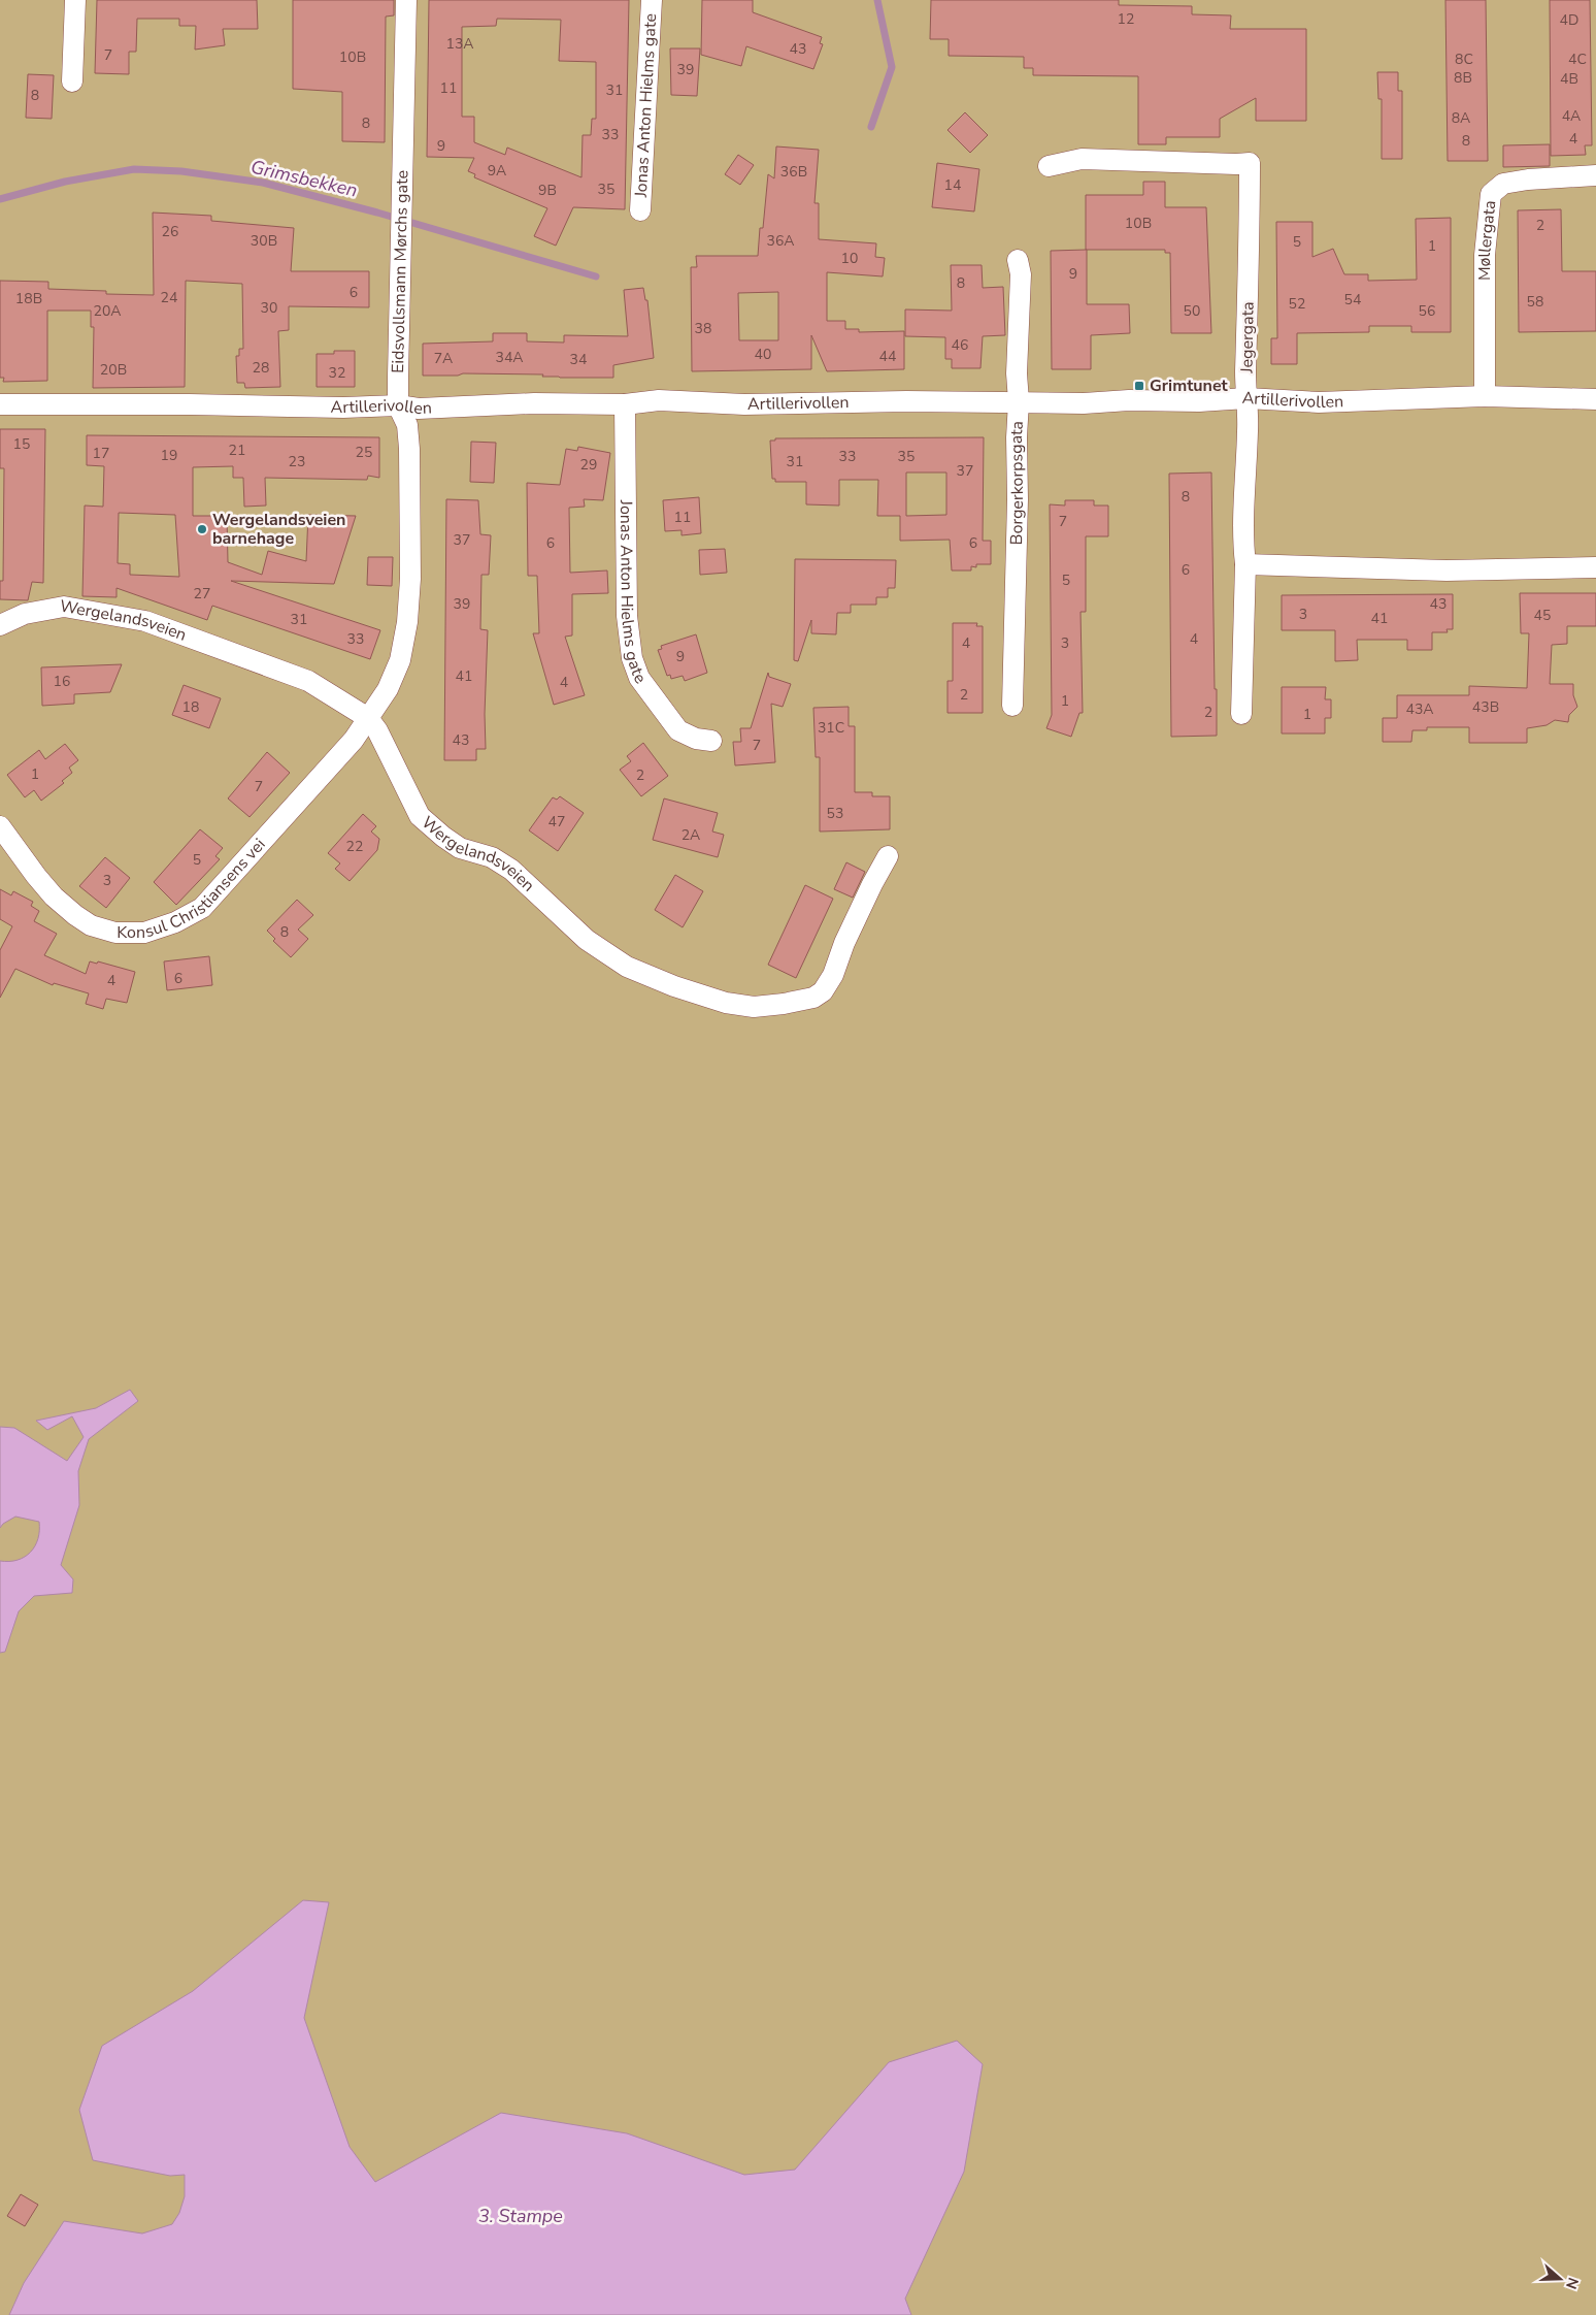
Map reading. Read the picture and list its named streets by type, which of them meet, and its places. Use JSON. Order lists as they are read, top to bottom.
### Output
{
  "streets": {
    "street": [
      "Jonas Anton Hielms gate",
      "Møllergata",
      "Eidsvollsmann Mørchs gate",
      "Jegergata",
      "Artillerivollen",
      "Borgerkorpsgata",
      "Wergelandsveien",
      "Konsul Christiansens vei"
    ]
  },
  "crossings": [
    ["Jonas Anton Hielms gate", "Artillerivollen"],
    ["Møllergata", "Artillerivollen"],
    ["Eidsvollsmann Mørchs gate", "Artillerivollen"],
    ["Eidsvollsmann Mørchs gate", "Wergelandsveien"],
    ["Eidsvollsmann Mørchs gate", "Konsul Christiansens vei"],
    ["Jegergata", "Artillerivollen"],
    ["Artillerivollen", "Borgerkorpsgata"],
    ["Wergelandsveien", "Konsul Christiansens vei"]
  ],
  "water": ["Grimsbekken", "3. Stampe"],
  "places": {
    "transit": ["Grimtunet"],
    "other": ["Wergelandsveien barnehage"]
  },
  "house_numbers": [
    "12",
    "4D",
    "13A",
    "43",
    "7",
    "10B",
    "8C",
    "4C",
    "39",
    "8B",
    "4B",
    "11",
    "31",
    "8",
    "4A",
    "8A",
    "8",
    "33",
    "4",
    "8",
    "9",
    "9A",
    "36B",
    "14",
    "35",
    "9B",
    "10B",
    "2",
    "26",
    "30B",
    "36A",
    "5",
    "1",
    "10",
    "9",
    "8",
    "6",
    "24",
    "18B",
    "54",
    "58",
    "52",
    "30",
    "20A",
    "50",
    "56",
    "38",
    "46",
    "40",
    "44",
    "34A",
    "7A",
    "34",
    "28",
    "20B",
    "32",
    "15",
    "21",
    "25",
    "17",
    "19",
    "33",
    "35",
    "23",
    "31",
    "29",
    "37",
    "8",
    "11",
    "7",
    "37",
    "6",
    "6",
    "6",
    "5",
    "27",
    "39",
    "43",
    "3",
    "45",
    "41",
    "31",
    "33",
    "4",
    "4",
    "3",
    "9",
    "41",
    "16",
    "4",
    "2",
    "1",
    "18",
    "43B",
    "43A",
    "2",
    "1",
    "31C",
    "43",
    "7",
    "1",
    "2",
    "7",
    "53",
    "47",
    "2A",
    "22",
    "5",
    "3",
    "8",
    "6",
    "4"
  ],
  "north": "right"
}
